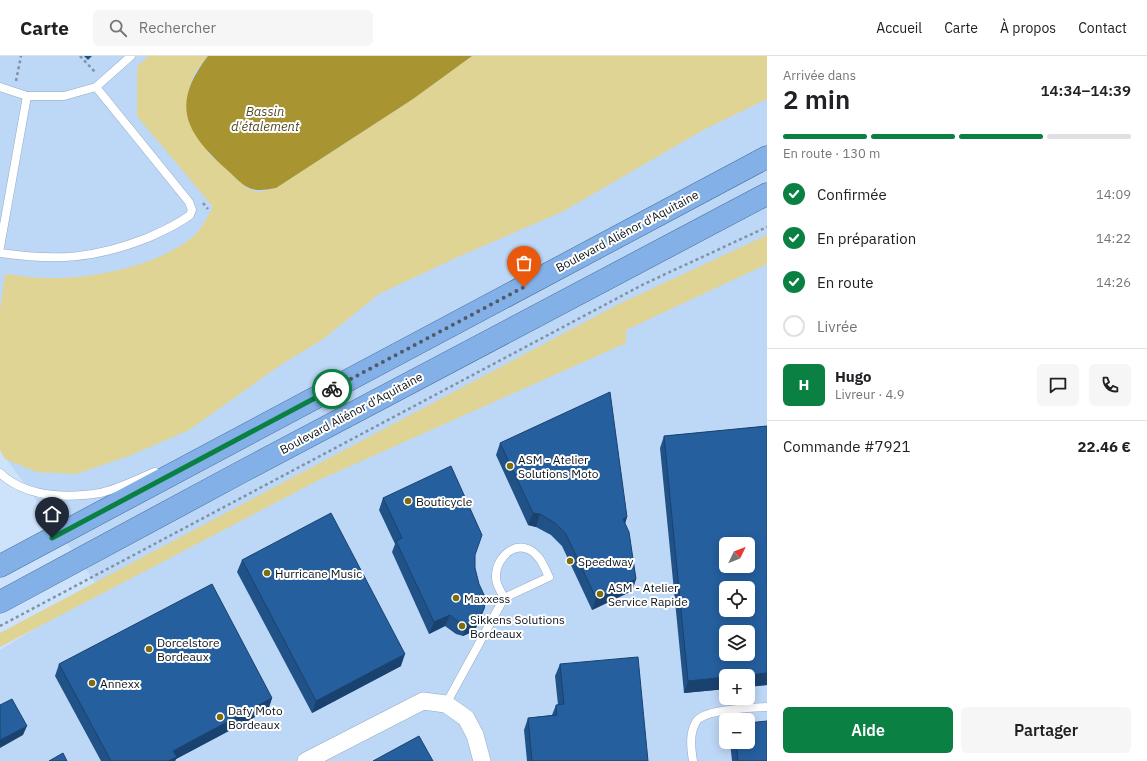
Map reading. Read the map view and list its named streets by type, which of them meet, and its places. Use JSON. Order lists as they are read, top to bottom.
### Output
{
  "streets": {
    "highway": ["Boulevard Aliénor d'Aquitaine"]
  },
  "water": ["Bassin d'étalement"],
  "places": [
    "ASM - Atelier Solutions Moto",
    "Bouticycle",
    "Speedway",
    "Hurricane Music",
    "ASM - Atelier Service Rapide",
    "Maxxess",
    "Sikkens Solutions Bordeaux",
    "Dorcelstore Bordeaux",
    "Annexx",
    "Dafy Moto Bordeaux"
  ],
  "north": "top right",
  "page": {
    "header": "Carte",
    "search": "Rechercher",
    "nav": [
      "Accueil",
      "Carte",
      "À propos",
      "Contact"
    ],
    "heading": ["2 min", "Arrivée dans", "14:34–14:39"],
    "panel": [
      "Hugo",
      "Livreur · 4.9",
      "Commande #7921",
      "22.46 €"
    ],
    "bar": "En route · 130 m",
    "list": [
      ["Confirmée", "14:09"],
      ["En préparation", "14:22"],
      ["En route", "14:26"],
      "Livrée"
    ],
    "round": "H",
    "map_buttons": ["+", "−"],
    "buttons": ["Aide", "Partager"]
  }
}
